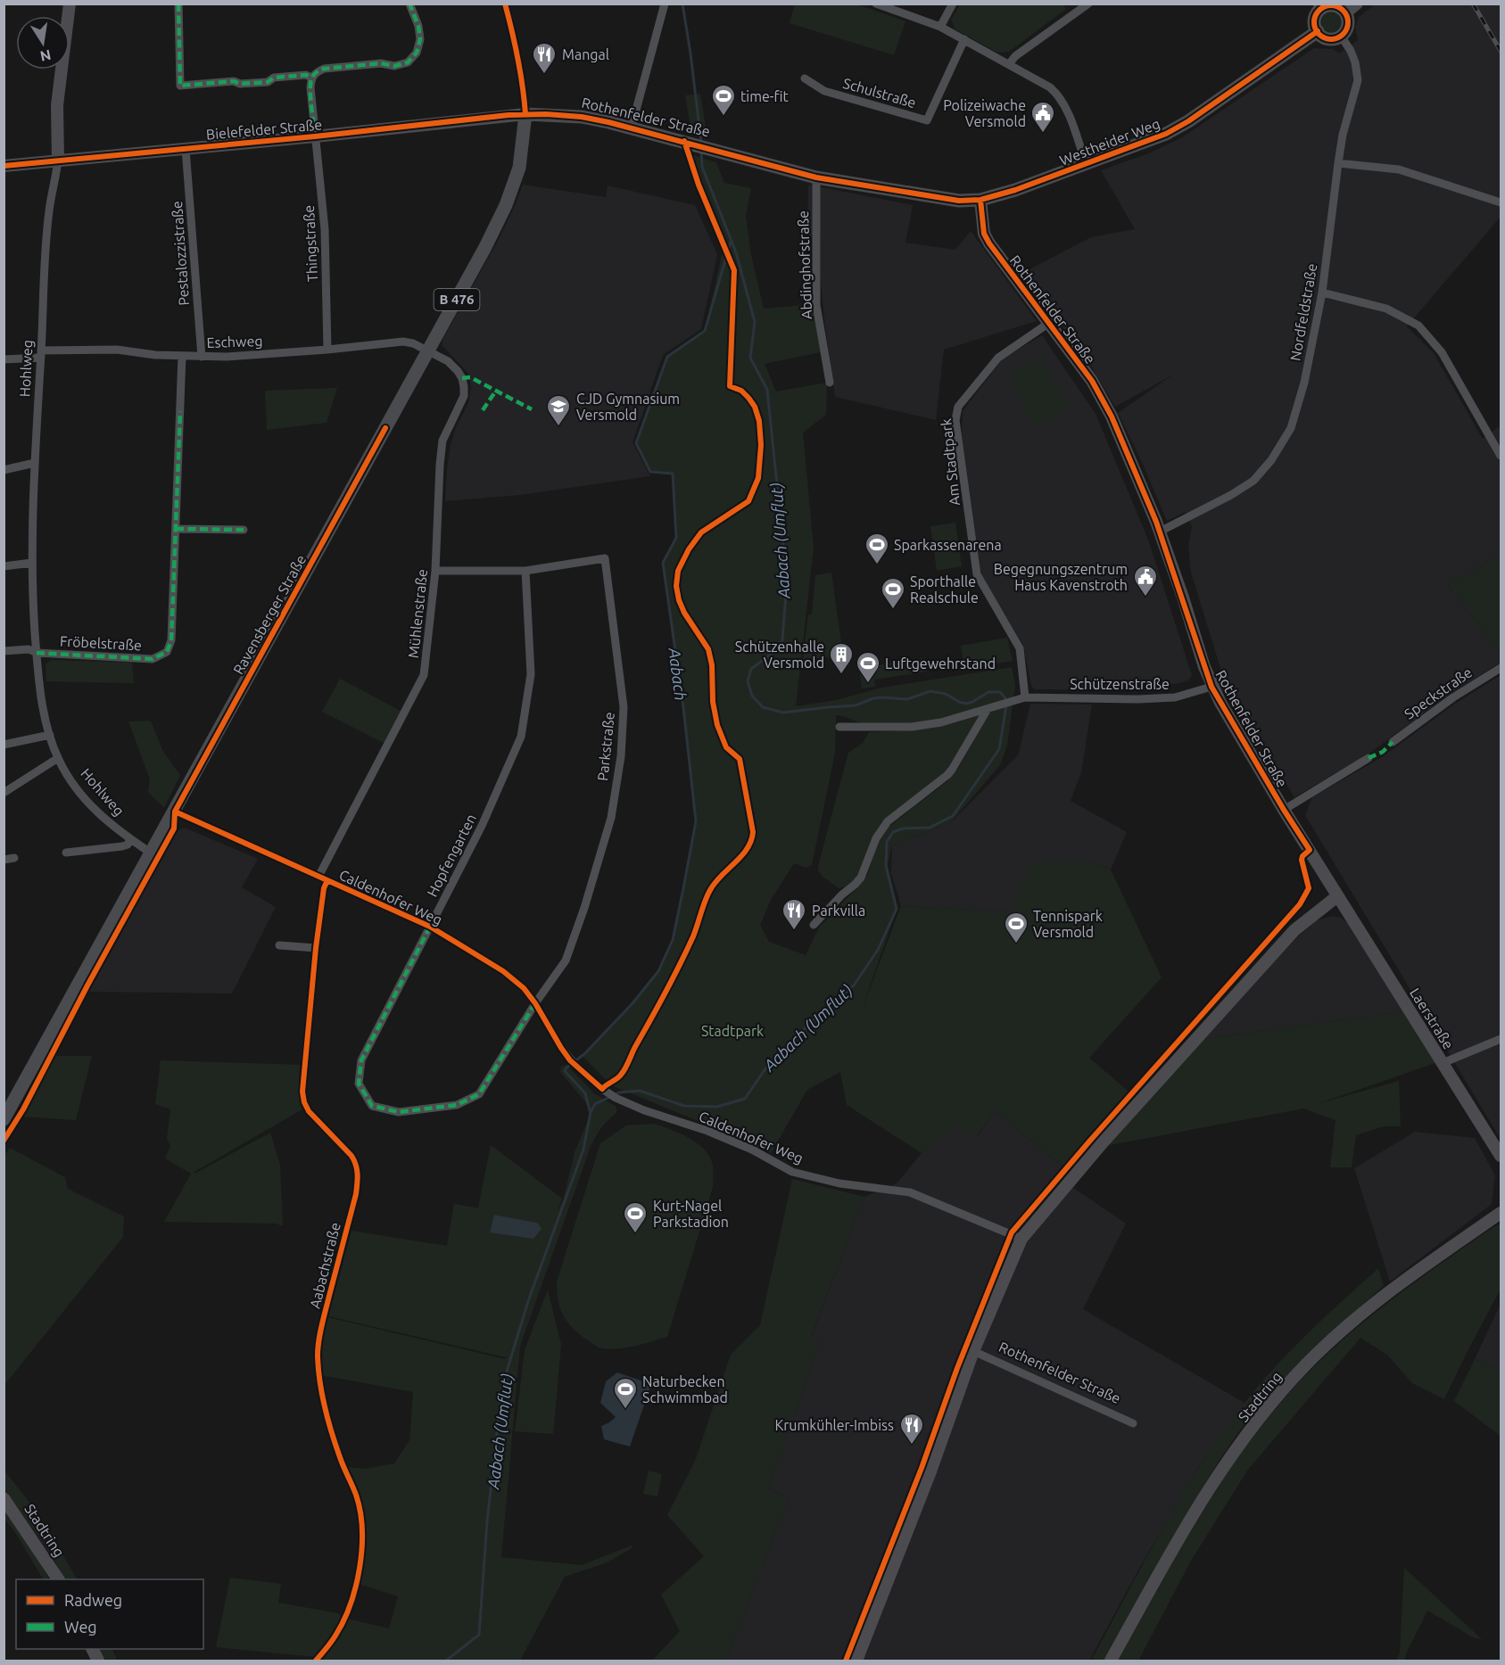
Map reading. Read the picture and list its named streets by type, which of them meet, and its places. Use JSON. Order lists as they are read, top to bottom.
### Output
{
  "streets": {
    "main road": [
      "Rothenfelder Straße",
      "Westheider Weg",
      "B 476",
      "Ravensberger Straße"
    ],
    "street": [
      "Schulstraße",
      "Bielefelder Straße",
      "Thingstraße",
      "Pestalozzistraße",
      "Abdinghofstraße",
      "Nordfeldstraße",
      "Eschweg",
      "Hohlweg",
      "Am Stadtpark",
      "Mühlenstraße",
      "Fröbelstraße",
      "Schützenstraße",
      "Speckstraße",
      "Parkstraße",
      "Hopfengarten",
      "Caldenhofer Weg",
      "Laerstraße",
      "Aabachstraße",
      "Stadtring"
    ]
  },
  "crossings": [
    ["Rothenfelder Straße", "Bielefelder Straße"],
    ["Rothenfelder Straße", "Westheider Weg"],
    ["Rothenfelder Straße", "Abdinghofstraße"],
    ["Rothenfelder Straße", "Nordfeldstraße"],
    ["Rothenfelder Straße", "Am Stadtpark"],
    ["Rothenfelder Straße", "Ravensberger Straße"],
    ["Rothenfelder Straße", "Schützenstraße"],
    ["Rothenfelder Straße", "Caldenhofer Weg"],
    ["Rothenfelder Straße", "Laerstraße"],
    ["Bielefelder Straße", "Thingstraße"],
    ["Bielefelder Straße", "Pestalozzistraße"],
    ["Bielefelder Straße", "Hohlweg"],
    ["Bielefelder Straße", "Ravensberger Straße"],
    ["Westheider Weg", "Nordfeldstraße"],
    ["Thingstraße", "Eschweg"],
    ["Pestalozzistraße", "Eschweg"],
    ["Eschweg", "Hohlweg"],
    ["Eschweg", "Mühlenstraße"],
    ["Eschweg", "Ravensberger Straße"],
    ["Eschweg", "Fröbelstraße"],
    ["Hohlweg", "Ravensberger Straße"],
    ["Hohlweg", "Fröbelstraße"],
    ["Am Stadtpark", "Schützenstraße"],
    ["Mühlenstraße", "Ravensberger Straße"],
    ["Mühlenstraße", "Caldenhofer Weg"],
    ["Ravensberger Straße", "Caldenhofer Weg"],
    ["Parkstraße", "Hopfengarten"],
    ["Parkstraße", "Caldenhofer Weg"],
    ["Hopfengarten", "Caldenhofer Weg"],
    ["Caldenhofer Weg", "Aabachstraße"]
  ],
  "water": ["Aabach (Umflut)", "Aabach"],
  "parks": ["Stadtpark"],
  "places": {
    "restaurant": ["Mangal", "Parkvilla", "Krumkühler-Imbiss"],
    "sports": [
      "time-fit",
      "Sparkassenarena",
      "Sporthalle Realschule",
      "Luftgewehrstand",
      "Tennispark Versmold",
      "Kurt-Nagel Parkstadion",
      "Naturbecken Schwimmbad"
    ],
    "public building": ["Polizeiwache Versmold", "Begegnungszentrum Haus Kavenstroth"],
    "school or university": ["CJD Gymnasium Versmold"],
    "building": ["Schützenhalle Versmold"]
  },
  "legend": ["Radweg", "Weg"],
  "north": "bottom"
}
